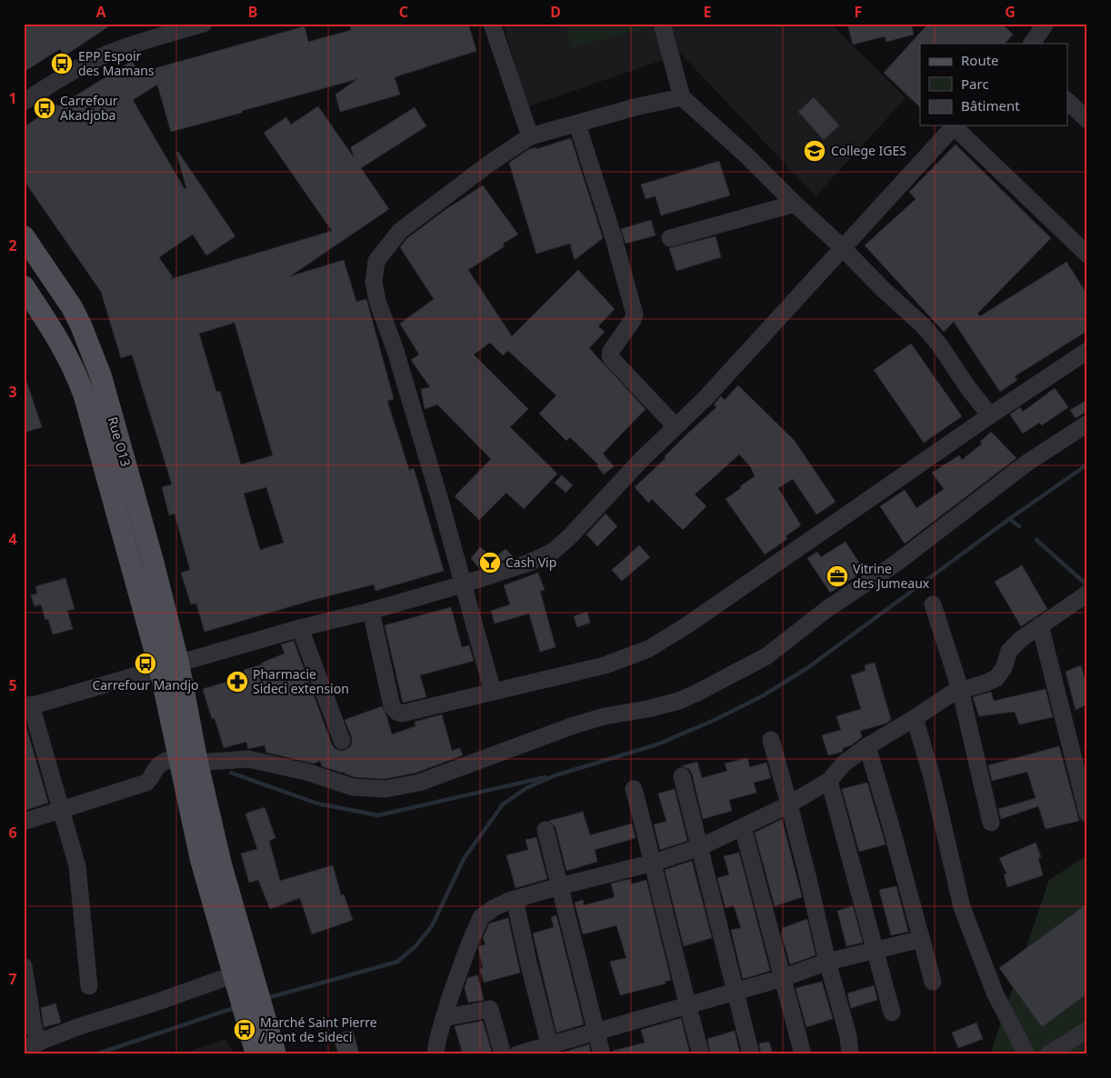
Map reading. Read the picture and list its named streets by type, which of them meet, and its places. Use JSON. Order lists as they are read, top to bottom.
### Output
{
  "streets": {
    "main road": ["Rue O13"]
  },
  "places": {
    "bus stop": [
      "EPP Espoir des Mamans",
      "Carrefour Akadjoba",
      "Carrefour Mandjo",
      "Marché Saint Pierre / Pont de Sideci"
    ],
    "school or university": ["College IGES"],
    "bar": ["Cash Vip"],
    "office": ["Vitrine des Jumeaux"],
    "pharmacy": ["Pharmacie Sideci extension"]
  },
  "legend": ["Route", "Parc", "Bâtiment"],
  "grid": {
    "columns": [
      "A",
      "B",
      "C",
      "D",
      "E",
      "F",
      "G"
    ],
    "rows": [
      "1",
      "2",
      "3",
      "4",
      "5",
      "6",
      "7"
    ]
  }
}
